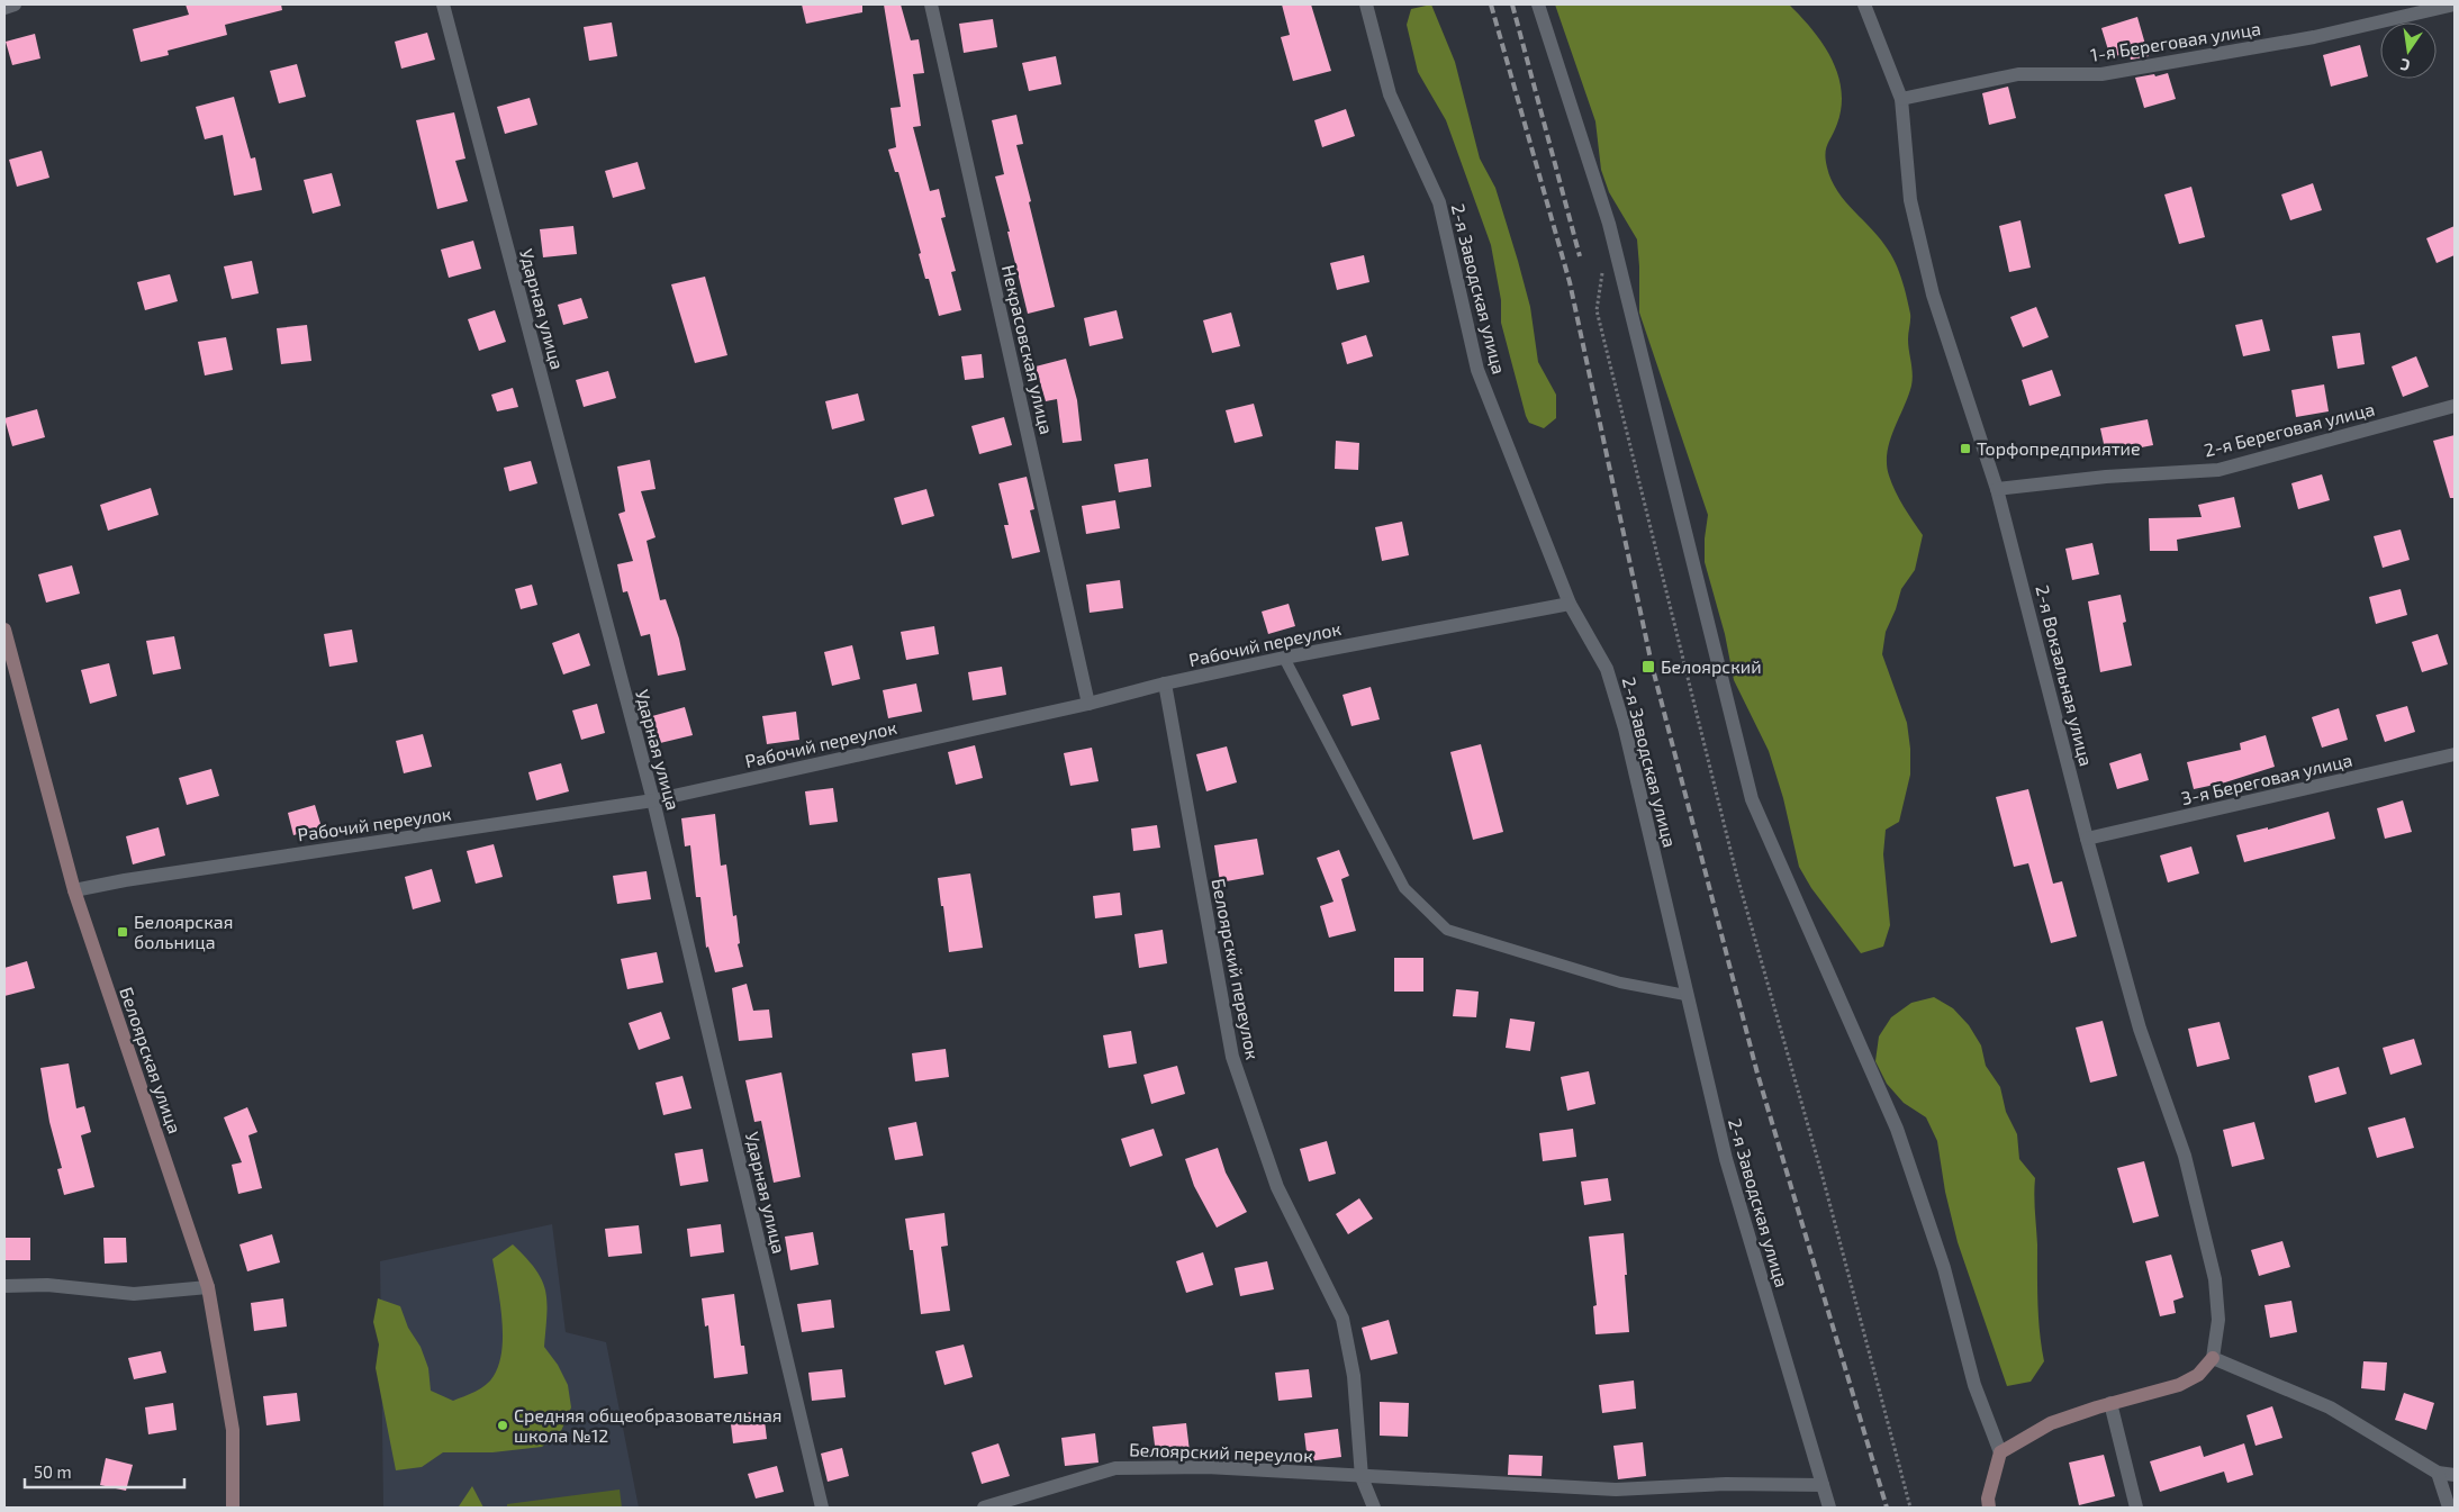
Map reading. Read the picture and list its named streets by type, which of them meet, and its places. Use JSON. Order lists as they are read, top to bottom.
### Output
{
  "streets": {
    "street": [
      "1-я Береговая улица",
      "2-я Заводская улица",
      "Ударная улица",
      "Некрасовская улица",
      "2-я Береговая улица",
      "Рабочий переулок",
      "2-я Вокзальная улица",
      "3-я Береговая улица",
      "Белоярский переулок",
      "Белоярская улица"
    ]
  },
  "crossings": [
    ["1-я Береговая улица", "2-я Вокзальная улица"],
    ["2-я Заводская улица", "Рабочий переулок"],
    ["Ударная улица", "Рабочий переулок"],
    ["Некрасовская улица", "Рабочий переулок"],
    ["2-я Береговая улица", "2-я Вокзальная улица"],
    ["Рабочий переулок", "Белоярский переулок"],
    ["Рабочий переулок", "Белоярская улица"],
    ["2-я Вокзальная улица", "3-я Береговая улица"]
  ],
  "places": {
    "transit": ["Торфопредприятие", "Белоярский", "Белоярская больница"],
    "other": ["Средняя общеобразовательная школа №12"]
  },
  "scale_bar": "50 m",
  "north": "bottom"
}
